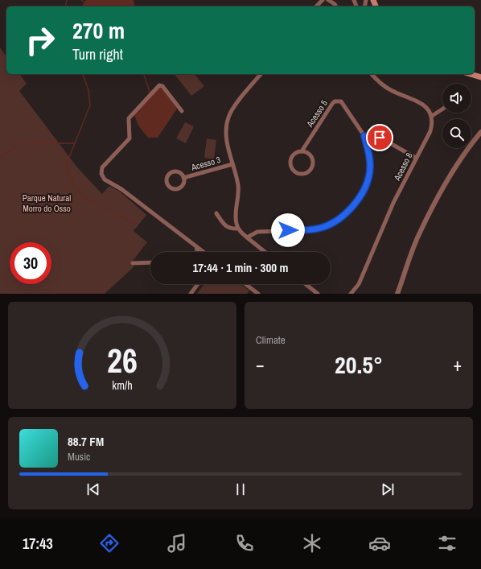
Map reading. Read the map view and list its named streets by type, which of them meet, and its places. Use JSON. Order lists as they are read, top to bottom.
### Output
{
  "streets": {
    "street": ["Acesso 5", "Acesso 3", "Acesso 8"]
  },
  "parks": ["Parque Natural Morro do Osso"],
  "page": {
    "turn": ["270 m", "Turn right"],
    "limit": "30",
    "trip": "17:44 · 1 min · 300 m",
    "tile": "Climate",
    "heat": ["−", "20.5°", "+"],
    "song": ["88.7 FM", "Music"],
    "tabs": "17:43",
    "gauge": ["26", "km/h"]
  }
}
